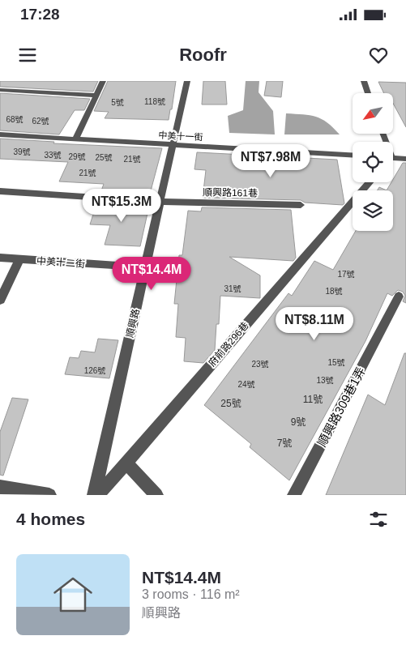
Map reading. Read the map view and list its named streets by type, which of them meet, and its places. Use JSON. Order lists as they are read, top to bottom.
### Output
{
  "streets": {
    "street": [
      "中美十一街",
      "順興路161巷",
      "中美十二街",
      "順興路",
      "府前路296巷",
      "順興路309巷1弄"
    ]
  },
  "crossings": [
    ["中美十一街", "順興路"],
    ["順興路161巷", "順興路"],
    ["中美十二街", "順興路"]
  ],
  "house_numbers": [
    "118號",
    "5號",
    "68號",
    "62號",
    "39號",
    "33號",
    "29號",
    "25號",
    "21號",
    "21號",
    "17號",
    "31號",
    "18號",
    "15號",
    "23號",
    "126號",
    "13號",
    "24號",
    "11號",
    "25號",
    "9號",
    "7號"
  ],
  "north": "bottom left",
  "page": {
    "status": "17:28",
    "header": "Roofr",
    "price": [
      "NT$7.98M",
      "NT$15.3M",
      "NT$14.4M",
      "NT$8.11M"
    ],
    "heading": "4 homes",
    "list": [
      {
        "name": "NT$14.4M",
        "note": "3 rooms · 116 m² · 順興路"
      }
    ]
  }
}
